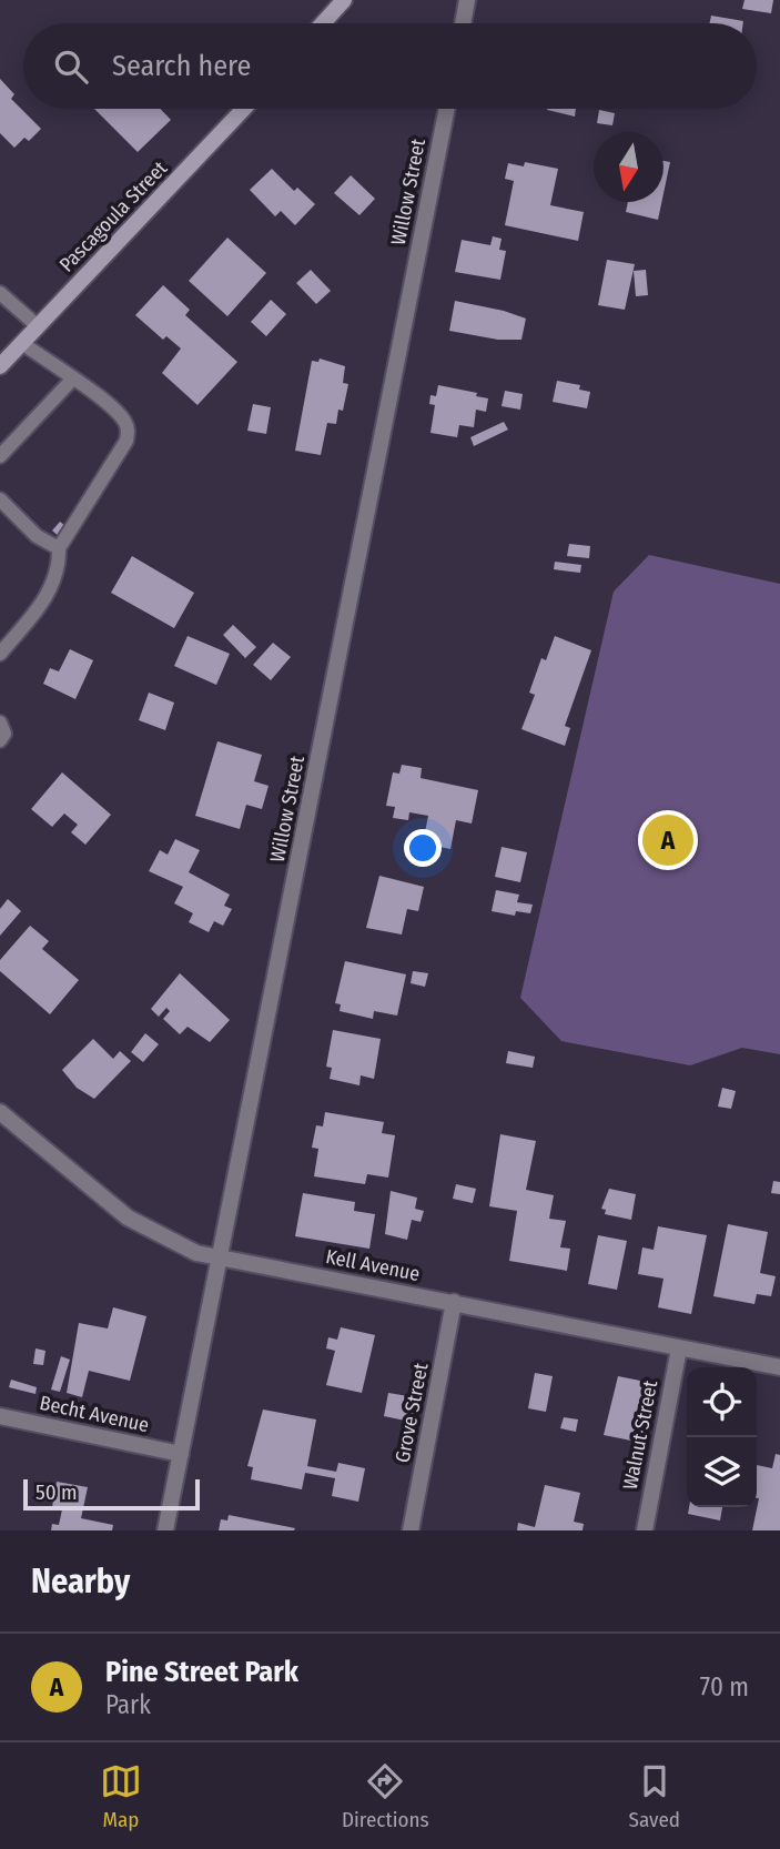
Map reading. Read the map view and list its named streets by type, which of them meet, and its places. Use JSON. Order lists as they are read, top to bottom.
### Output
{
  "streets": {
    "street": [
      "Willow Street",
      "Pascagoula Street",
      "Kell Avenue",
      "Grove Street",
      "Becht Avenue",
      "Walnut Street"
    ]
  },
  "crossings": [
    ["Willow Street", "Kell Avenue"],
    ["Willow Street", "Becht Avenue"],
    ["Kell Avenue", "Grove Street"],
    ["Kell Avenue", "Walnut Street"]
  ],
  "scale_bar": "50 m",
  "north": "bottom",
  "page": {
    "search": "Search here",
    "pins": "A",
    "scale": "50 m",
    "heading": "Nearby",
    "list": [
      {
        "mark": "A",
        "name": "Pine Street Park",
        "note": "Park",
        "value": "70 m"
      }
    ],
    "nav": ["Map", "Directions", "Saved"]
  }
}
